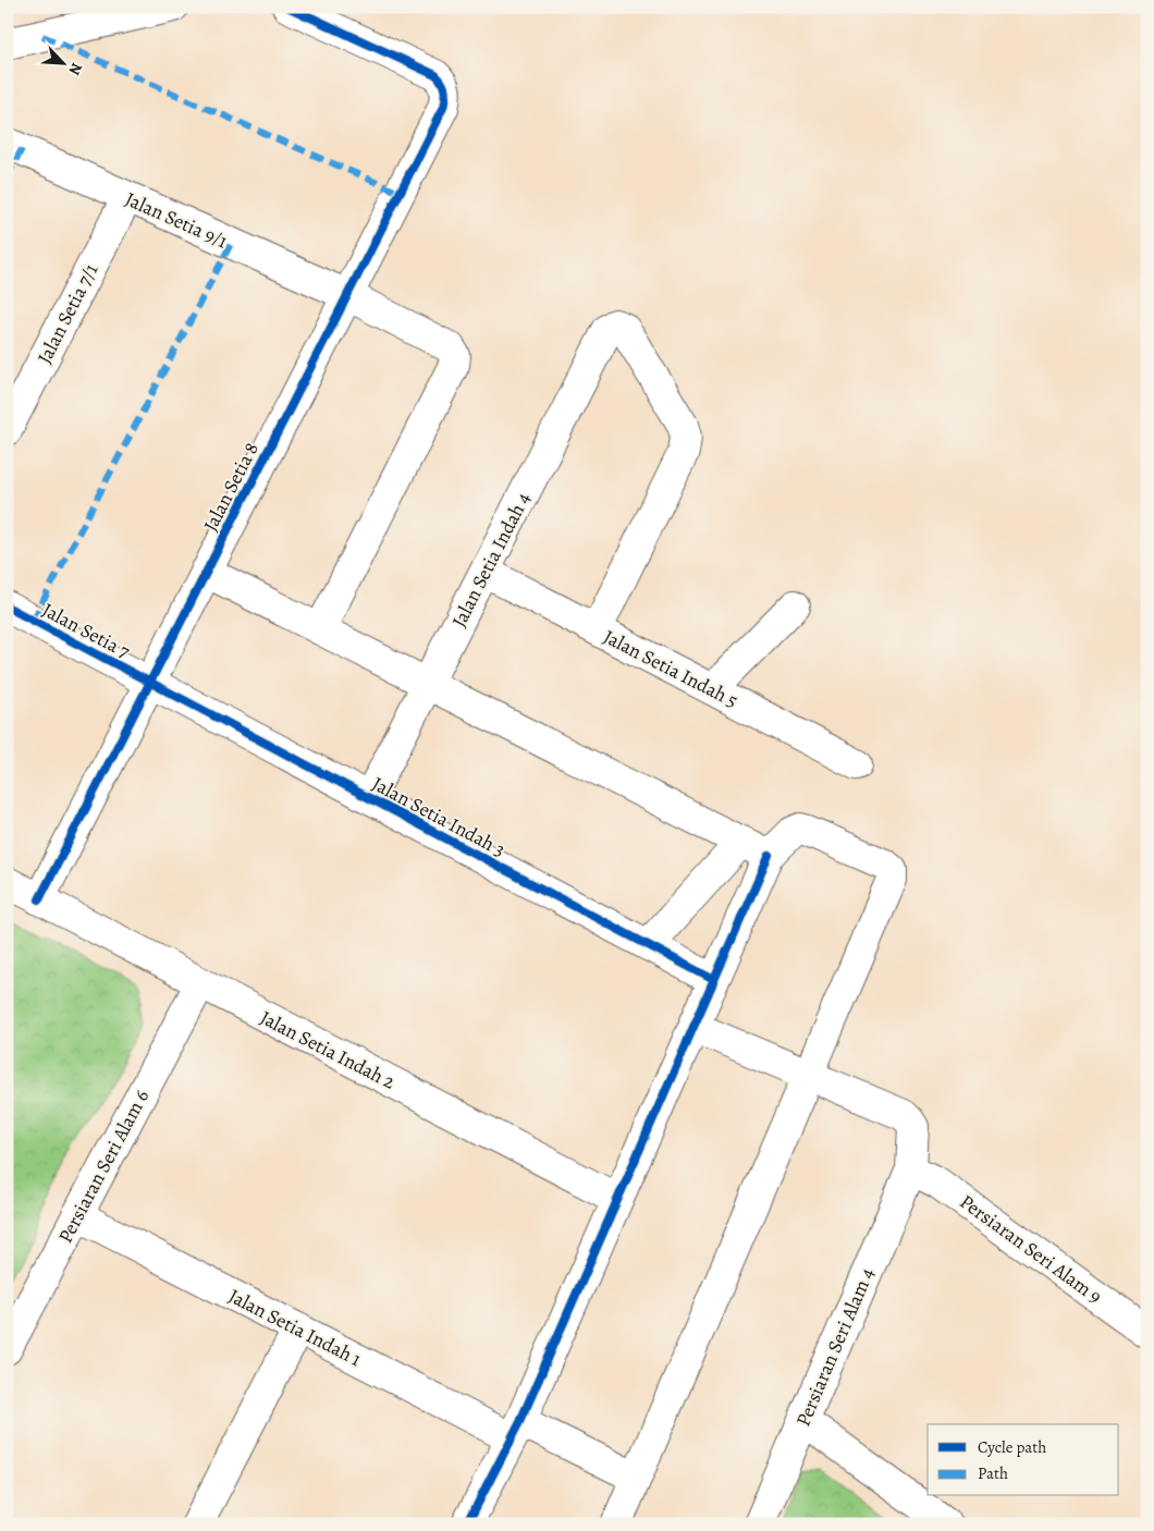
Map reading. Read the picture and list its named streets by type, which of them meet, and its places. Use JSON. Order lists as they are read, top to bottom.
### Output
{
  "streets": {
    "street": [
      "Jalan Setia 9/1",
      "Jalan Setia 7/1",
      "Jalan Setia 8",
      "Jalan Setia Indah 4",
      "Jalan Setia 7",
      "Jalan Setia Indah 5",
      "Jalan Setia Indah 3",
      "Jalan Setia Indah 2",
      "Persiaran Seri Alam 6",
      "Persiaran Seri Alam 9",
      "Jalan Setia Indah 1",
      "Persiaran Seri Alam 4"
    ]
  },
  "crossings": [
    ["Jalan Setia 9/1", "Jalan Setia 7/1"],
    ["Jalan Setia 9/1", "Jalan Setia 8"],
    ["Jalan Setia 8", "Jalan Setia 7"],
    ["Jalan Setia 8", "Jalan Setia Indah 3"],
    ["Jalan Setia 8", "Jalan Setia Indah 2"],
    ["Jalan Setia Indah 4", "Jalan Setia Indah 5"],
    ["Jalan Setia Indah 4", "Jalan Setia Indah 3"],
    ["Jalan Setia 7", "Jalan Setia Indah 3"],
    ["Jalan Setia Indah 2", "Persiaran Seri Alam 6"],
    ["Persiaran Seri Alam 6", "Jalan Setia Indah 1"],
    ["Persiaran Seri Alam 9", "Persiaran Seri Alam 4"]
  ],
  "legend": ["Cycle path", "Path"],
  "north": "bottom right"
}
